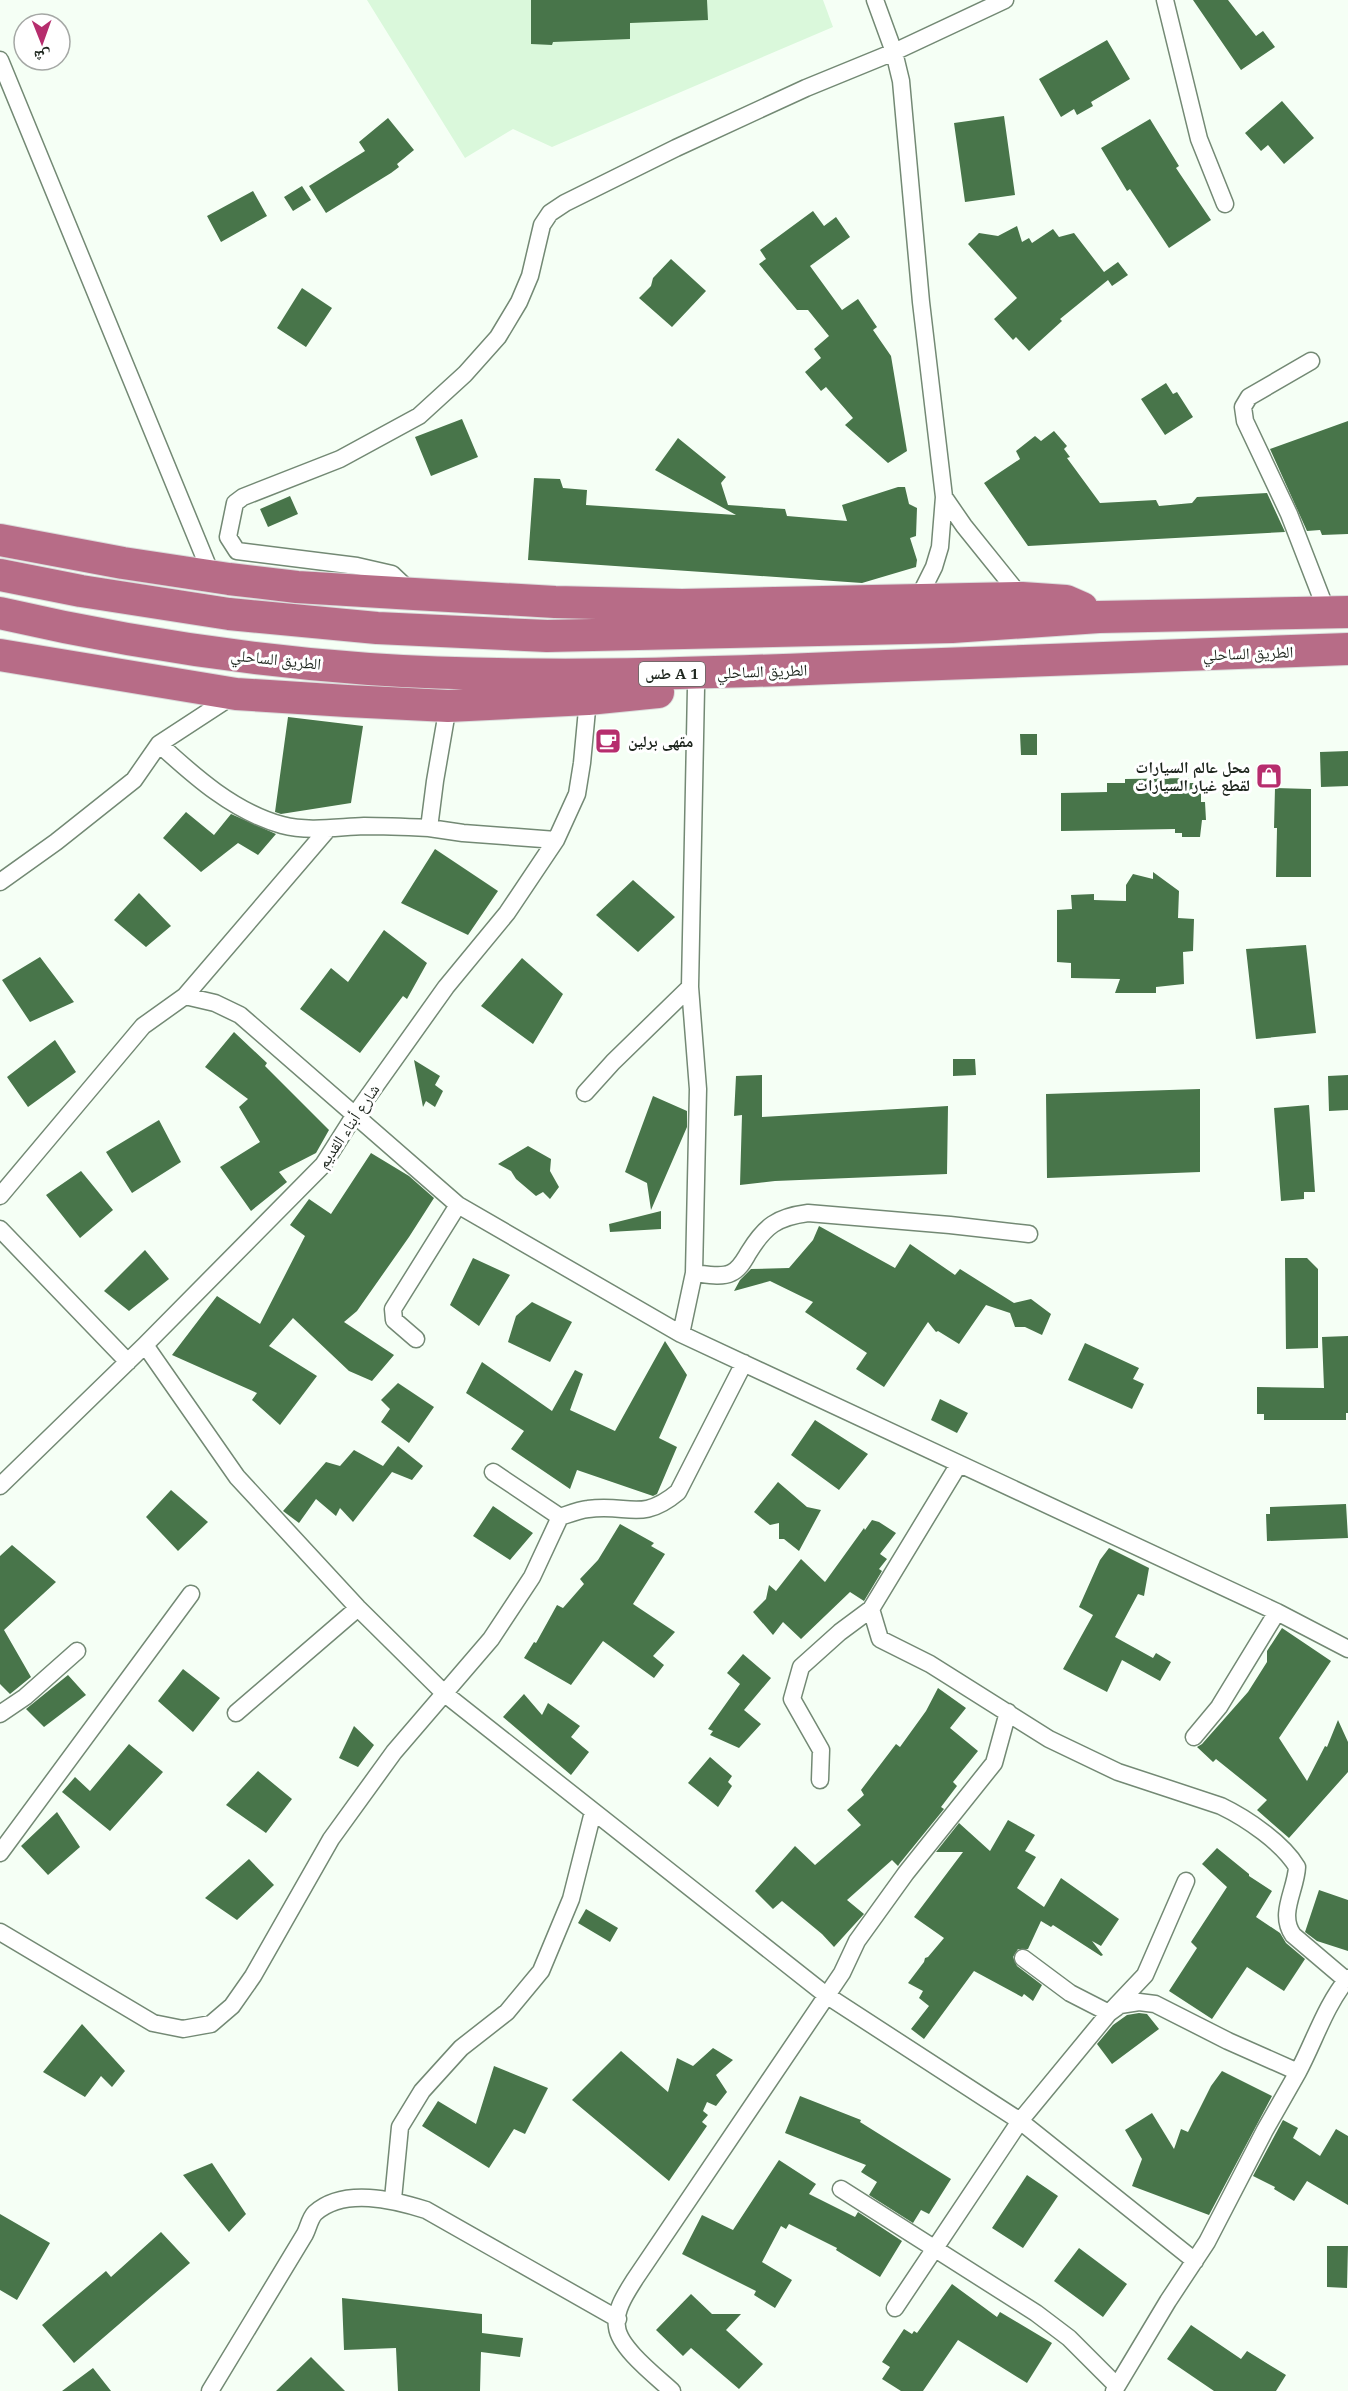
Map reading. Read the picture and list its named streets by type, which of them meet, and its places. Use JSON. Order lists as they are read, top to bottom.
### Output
{
  "streets": {
    "highway": ["الطريق الساحلي", "طس A 1"],
    "street": ["شارع أبناء القديم"]
  },
  "places": {
    "cafe": ["مقهى برلين"],
    "shop": ["محل عالم السيارات لقطع غيار السيارات"]
  },
  "north": "bottom"
}
